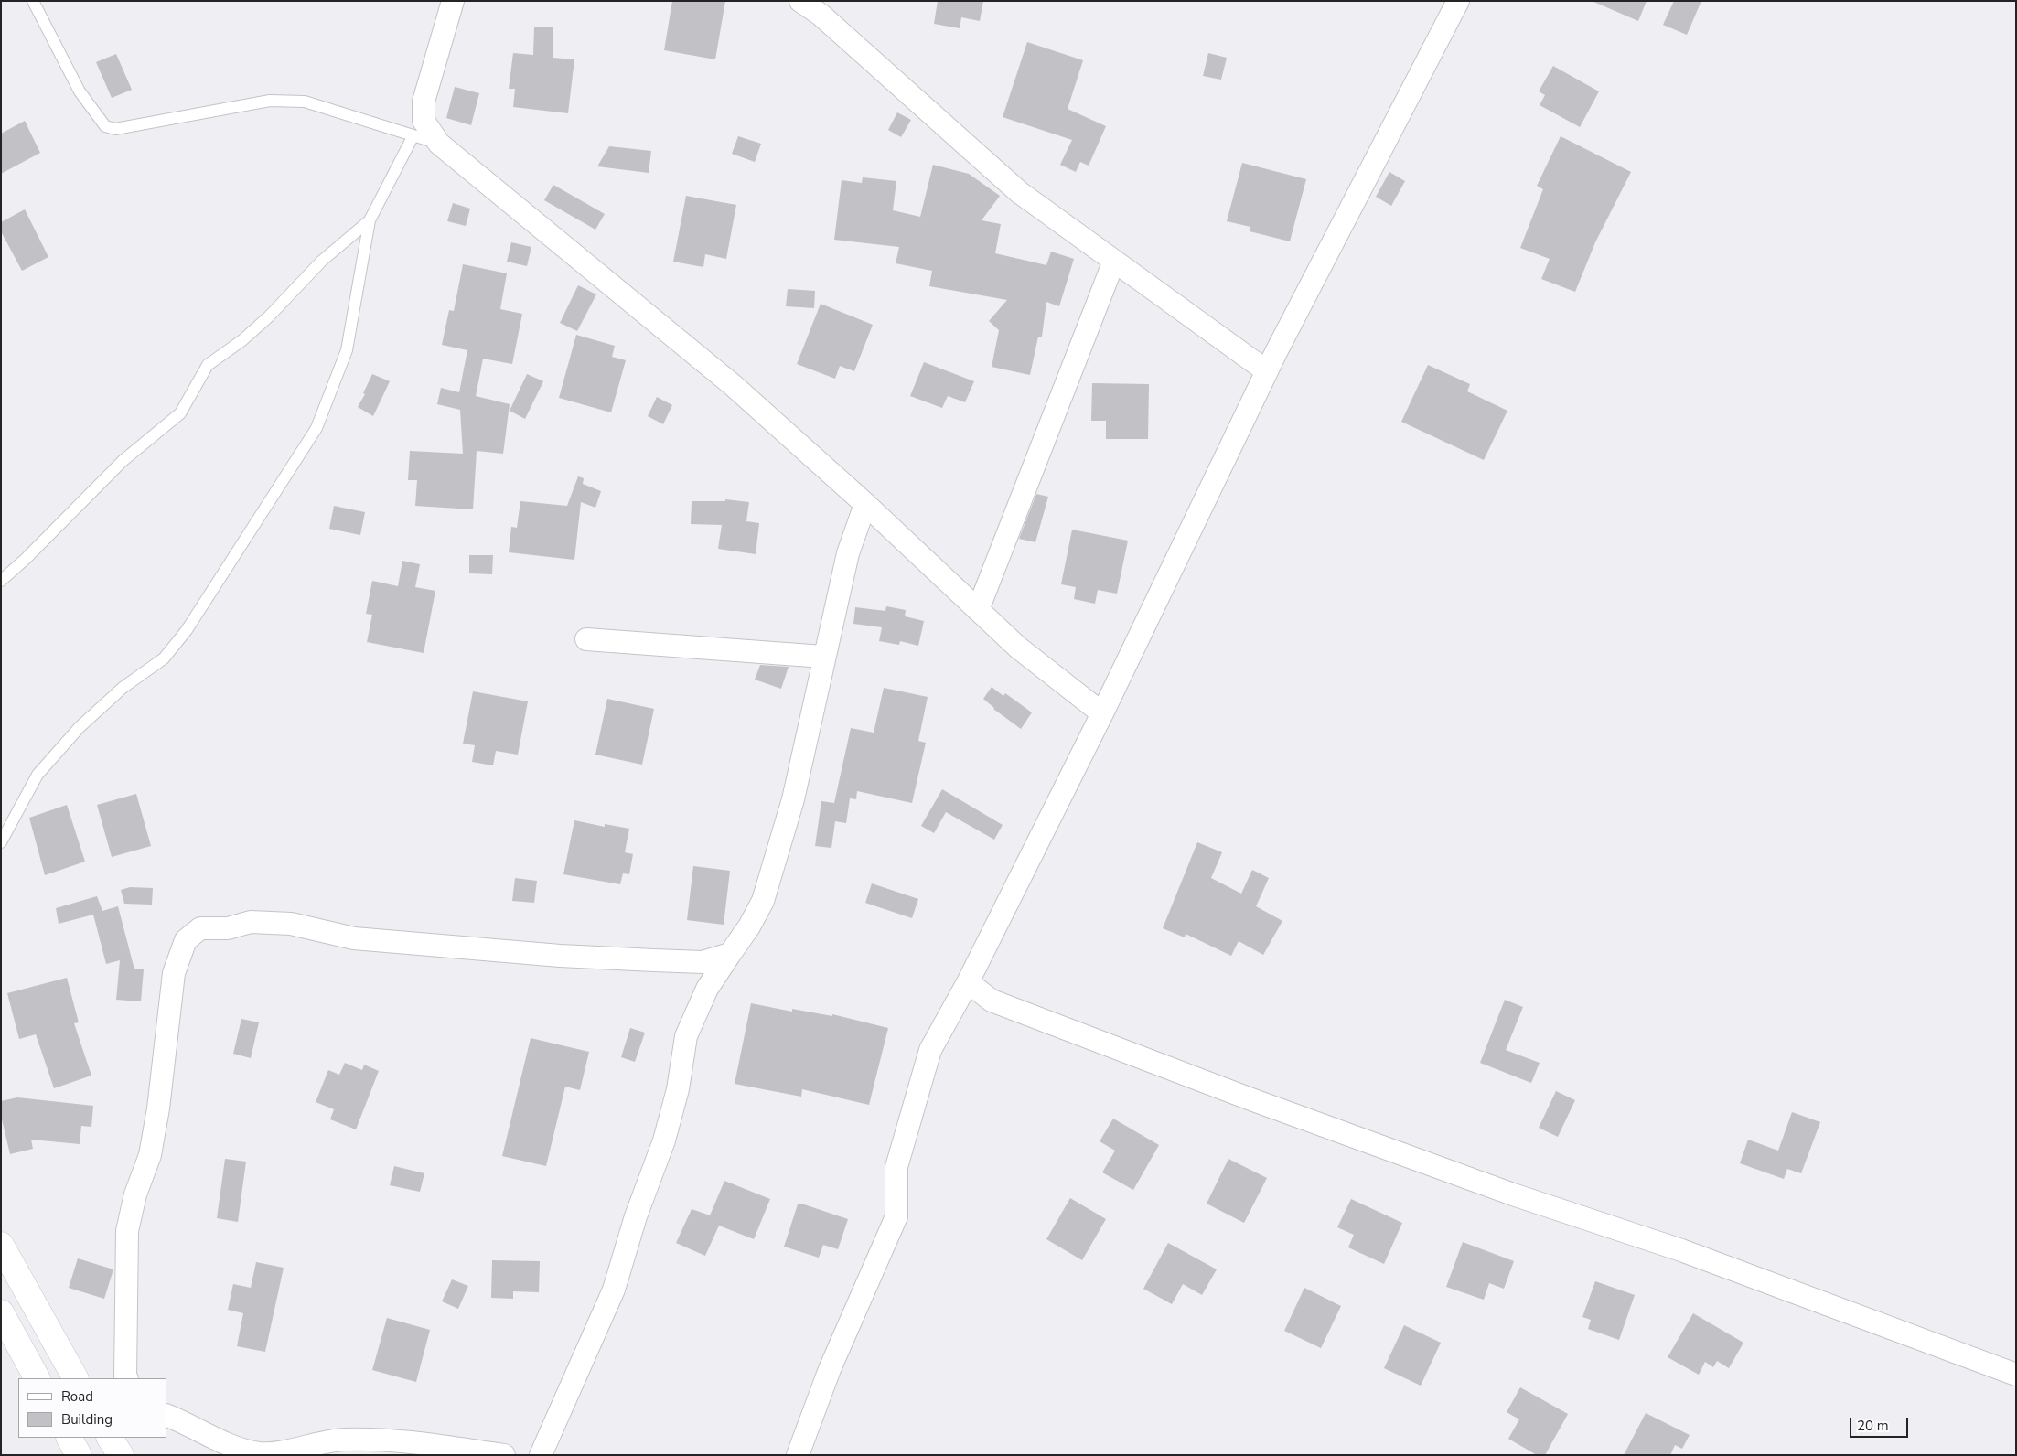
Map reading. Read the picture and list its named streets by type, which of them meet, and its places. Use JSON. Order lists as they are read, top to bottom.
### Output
{
  "legend": ["Road", "Building"],
  "scale_bar": "20 m"
}
